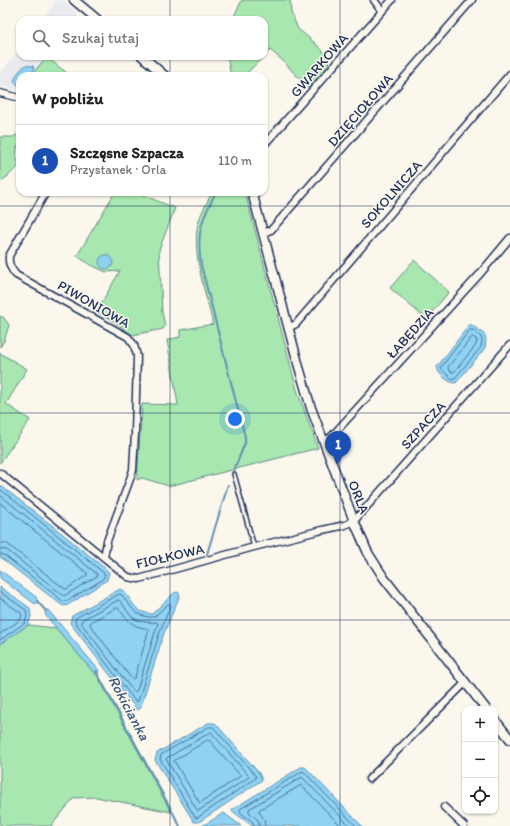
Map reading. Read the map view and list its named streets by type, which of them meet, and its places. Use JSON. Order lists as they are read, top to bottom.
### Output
{
  "streets": {
    "street": [
      "GWARKOWA",
      "DZIĘCIOŁOWA",
      "SOKOLNICZA",
      "PIWONIOWA",
      "ŁABĘDZIA",
      "SZPACZA",
      "ORLA",
      "FIOŁKOWA"
    ]
  },
  "crossings": [
    ["DZIĘCIOŁOWA", "ORLA"],
    ["SOKOLNICZA", "ORLA"],
    ["PIWONIOWA", "FIOŁKOWA"],
    ["ŁABĘDZIA", "ORLA"],
    ["SZPACZA", "ORLA"],
    ["SZPACZA", "FIOŁKOWA"],
    ["ORLA", "FIOŁKOWA"]
  ],
  "water": ["Rokicianka"],
  "page": {
    "search": "Szukaj tutaj",
    "heading": "W pobliżu",
    "list": [
      {
        "mark": "1",
        "name": "Szczęsne Szpacza",
        "note": "Przystanek · Orla",
        "value": "110 m"
      }
    ],
    "pins": "1",
    "map_buttons": ["+", "−"]
  }
}
